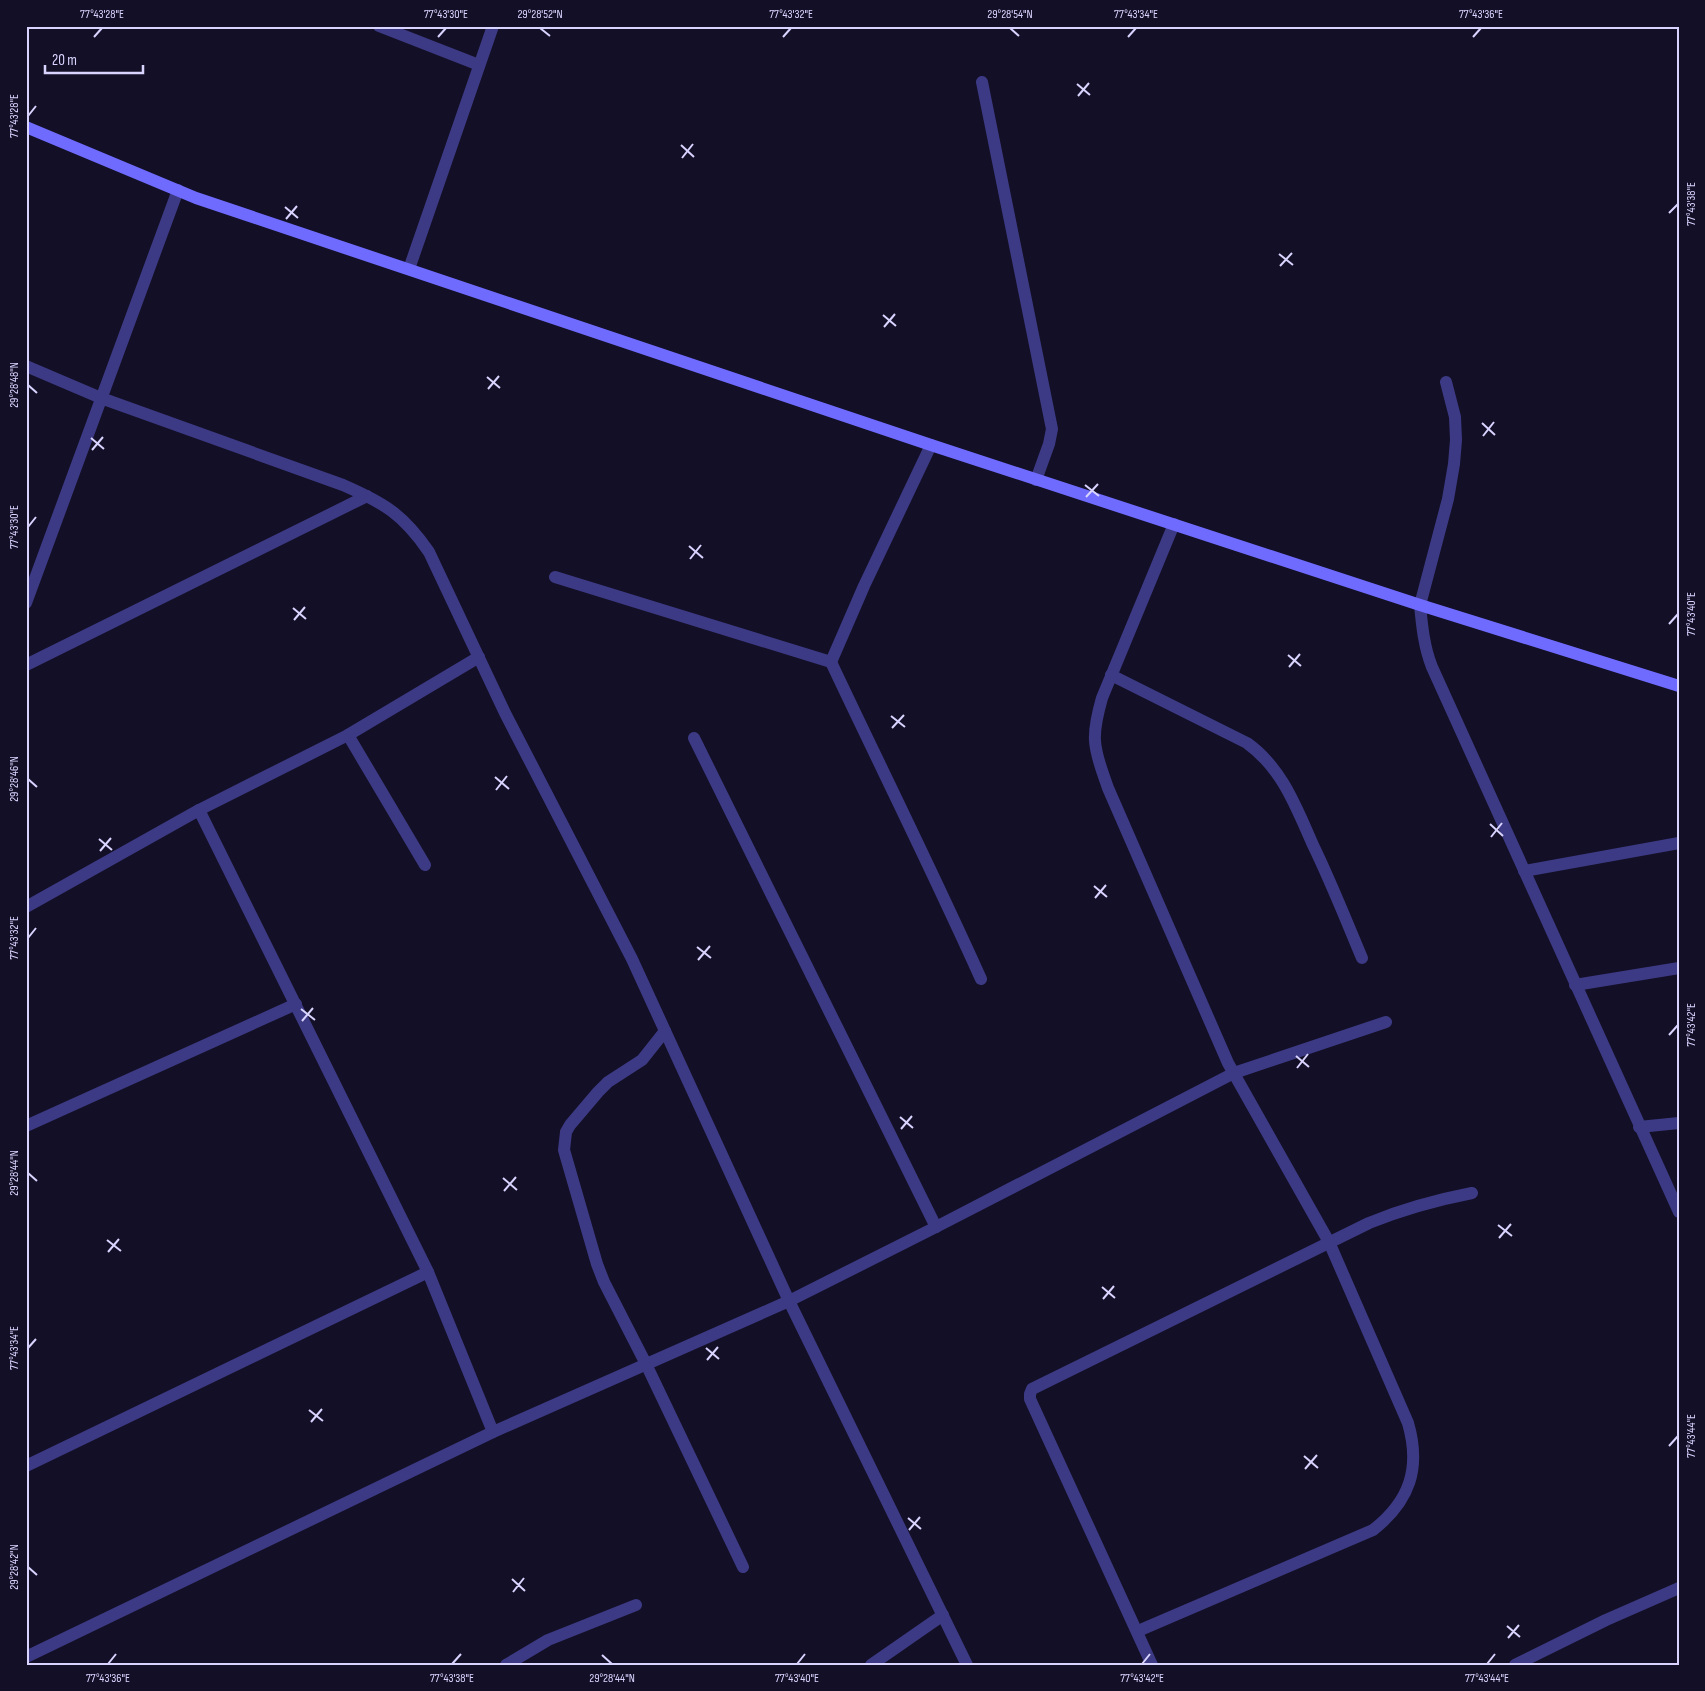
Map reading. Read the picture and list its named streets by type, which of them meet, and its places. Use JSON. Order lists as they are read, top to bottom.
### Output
{
  "scale_bar": "20 m",
  "coordinates": [
    "77°43'28\"E",
    "77°43'30\"E",
    "29°28'52\"N",
    "77°43'32\"E",
    "29°28'54\"N",
    "77°43'34\"E",
    "77°43'36\"E",
    "77°43'38\"E",
    "29°28'48\"N",
    "77°43'40\"E",
    "29°28'46\"N",
    "77°43'42\"E",
    "29°28'44\"N",
    "77°43'44\"E",
    "29°28'42\"N"
  ]
}
